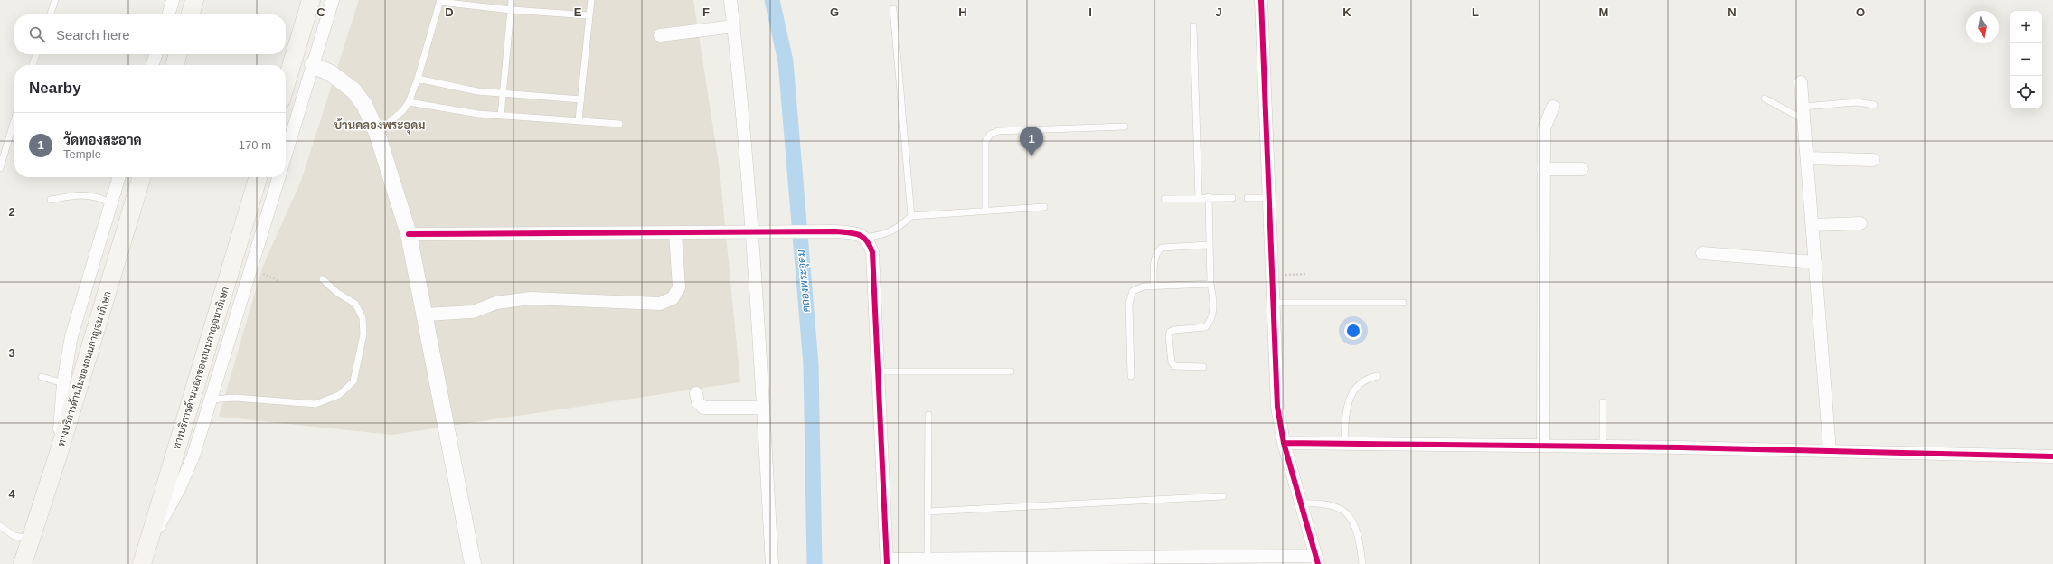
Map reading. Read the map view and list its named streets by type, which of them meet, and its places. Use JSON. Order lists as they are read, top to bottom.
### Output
{
  "streets": {
    "main road": ["ทางบริการด้านนอกของถนนกาญจนาภิเษก", "ทางบริการด้านในของถนนกาญจนาภิเษก"]
  },
  "districts": ["บ้านคลองพระอุดม"],
  "water": ["คลองพระอุดม"],
  "north": "bottom",
  "page": {
    "map_buttons": ["+", "−"],
    "search": "Search here",
    "heading": "Nearby",
    "list": [
      {
        "mark": "1",
        "name": "วัดทองสะอาด",
        "note": "Temple",
        "value": "170 m"
      }
    ],
    "pins": "1"
  },
  "grid": {
    "columns": [
      "C",
      "D",
      "E",
      "F",
      "G",
      "H",
      "I",
      "J",
      "K",
      "L",
      "M",
      "N",
      "O"
    ],
    "rows": ["2", "3", "4"]
  }
}
